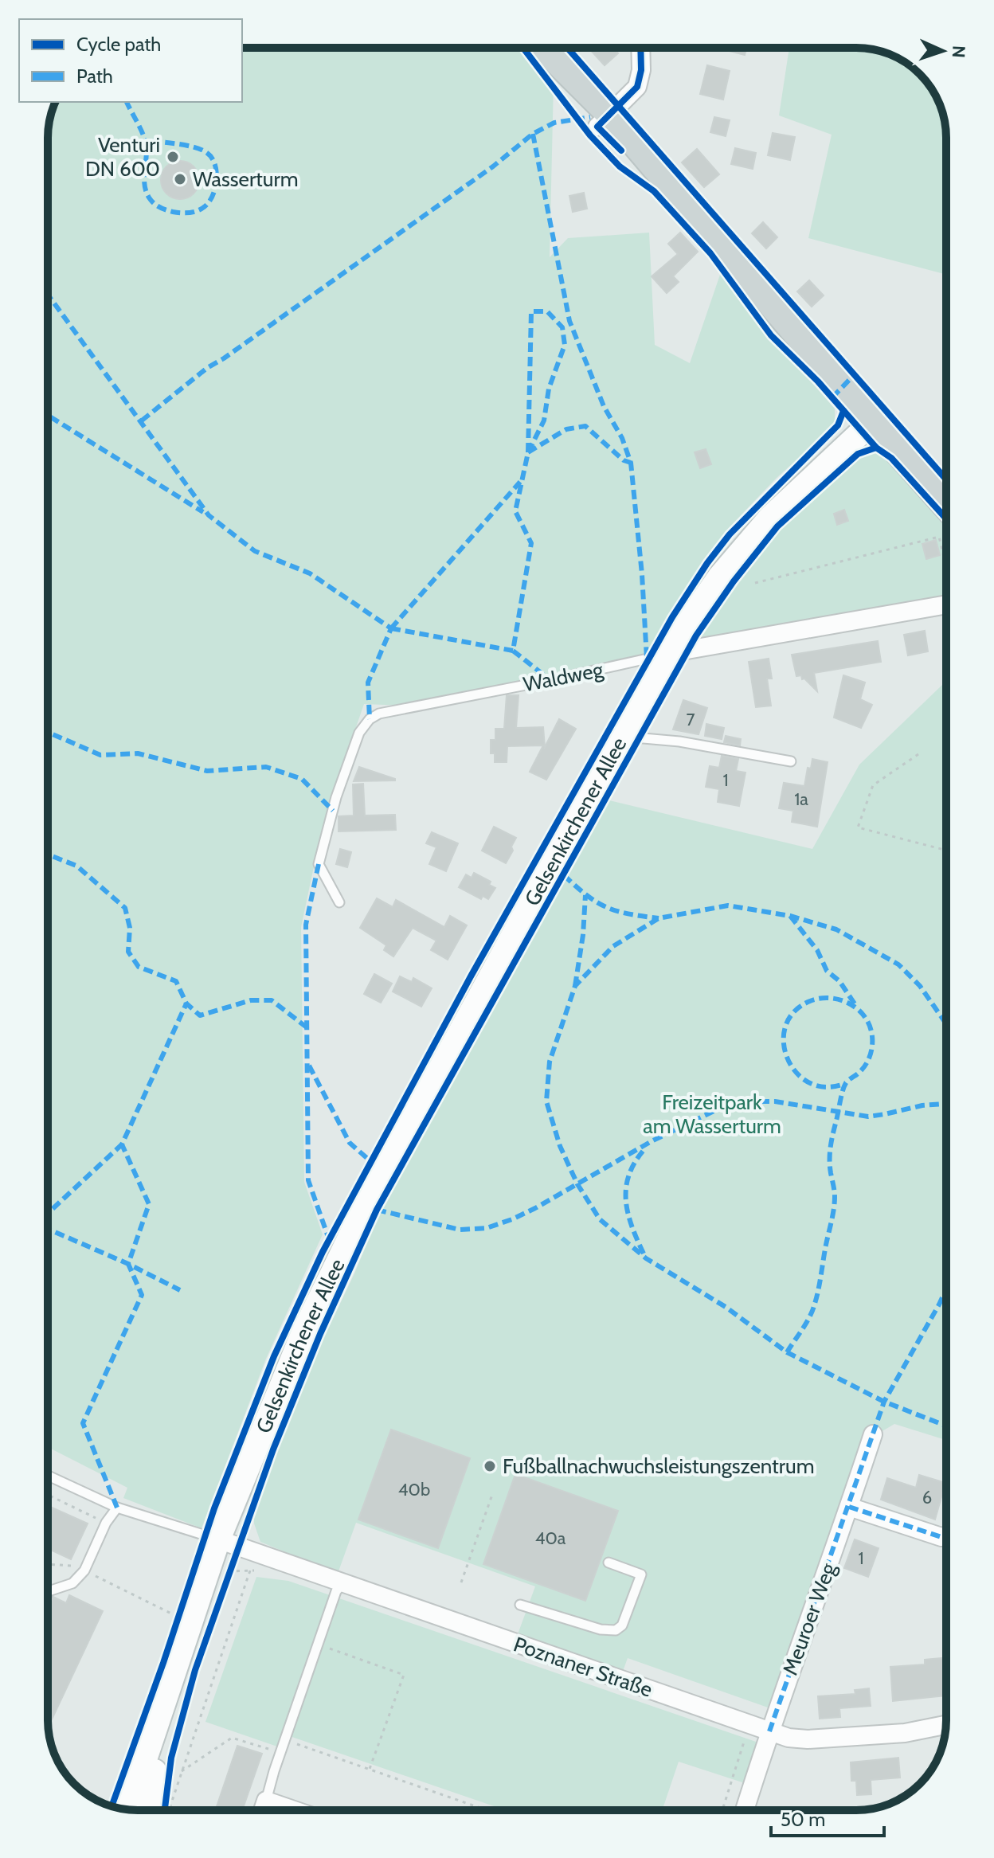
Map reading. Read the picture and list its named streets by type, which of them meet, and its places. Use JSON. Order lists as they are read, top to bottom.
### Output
{
  "streets": {
    "main road": ["Gelsenkirchener Allee"],
    "street": ["Waldweg", "Meuroer Weg", "Poznaner Straße"]
  },
  "crossings": [
    ["Waldweg", "Gelsenkirchener Allee"],
    ["Gelsenkirchener Allee", "Poznaner Straße"],
    ["Meuroer Weg", "Poznaner Straße"]
  ],
  "parks": ["Freizeitpark am Wasserturm"],
  "places": ["Venturi DN 600", "Wasserturm", "Fußballnachwuchsleistungszentrum"],
  "house_numbers": [
    "7",
    "1",
    "1a",
    "40b",
    "6",
    "40a",
    "1"
  ],
  "legend": ["Cycle path", "Path"],
  "scale_bar": "50 m",
  "north": "right"
}
